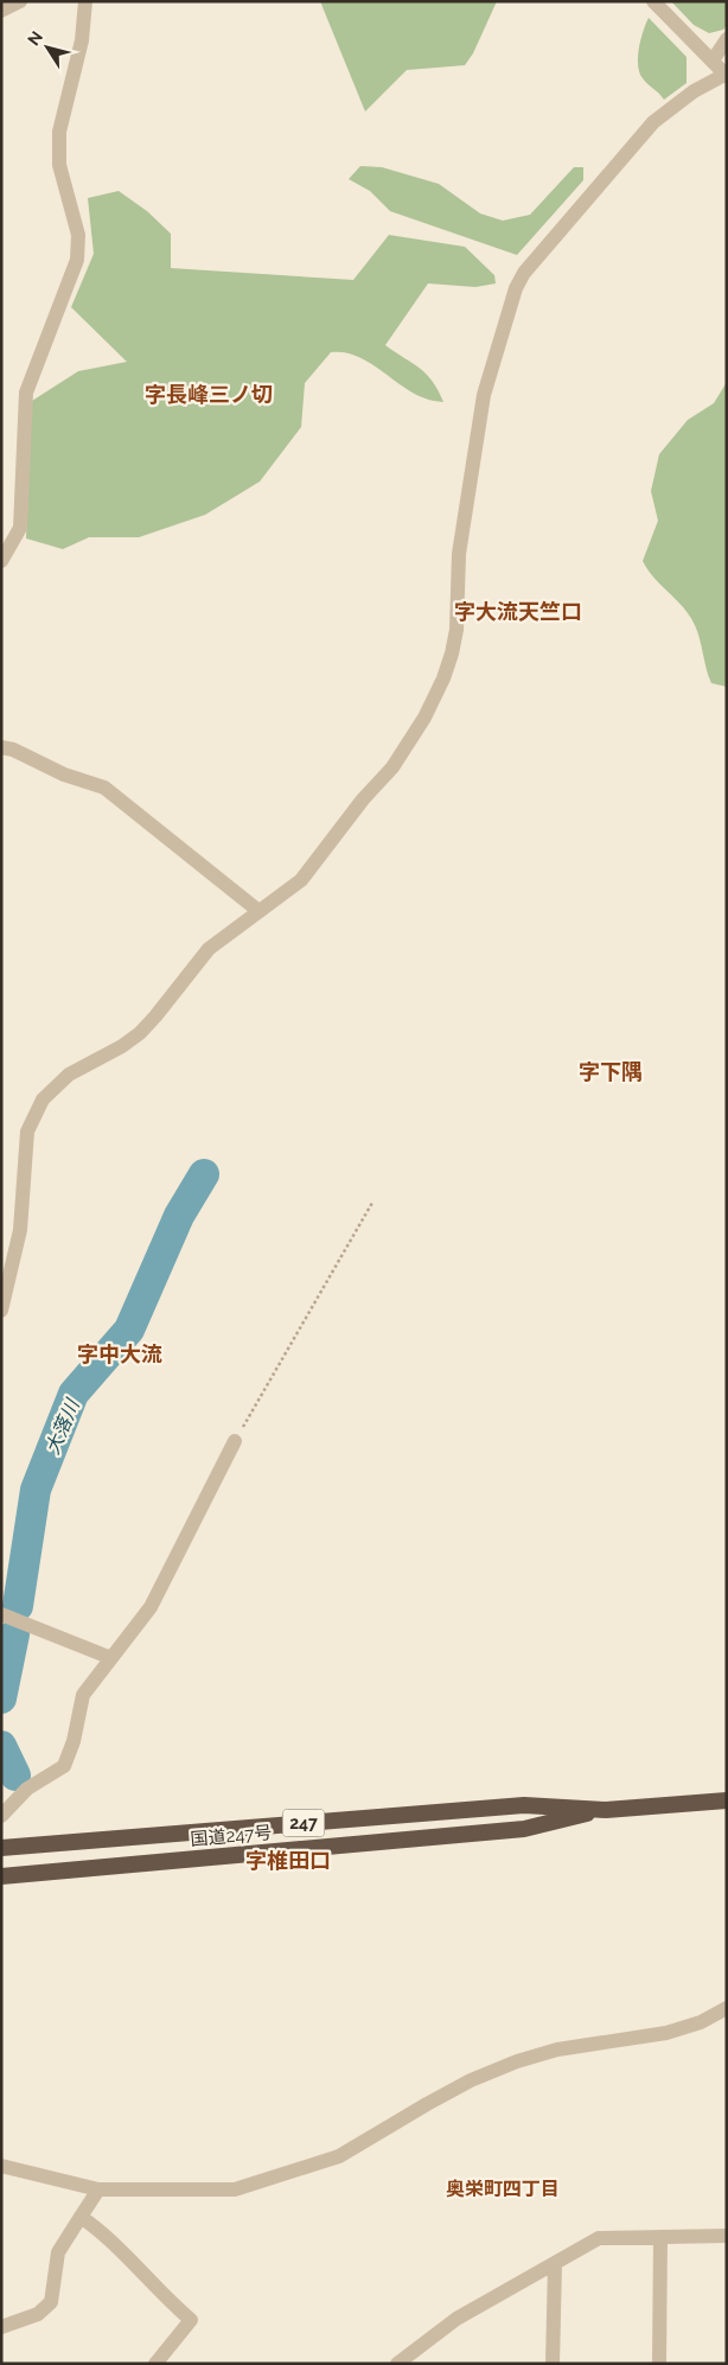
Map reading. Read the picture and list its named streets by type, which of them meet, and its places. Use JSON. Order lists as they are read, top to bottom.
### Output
{
  "streets": {
    "highway": ["247", "国道247号"]
  },
  "districts": [
    "字長峰三ノ切",
    "字大流天竺口",
    "字下隅",
    "字中大流",
    "字椎田口",
    "奥栄町四丁目"
  ],
  "water": ["大落川"],
  "north": "top left"
}
